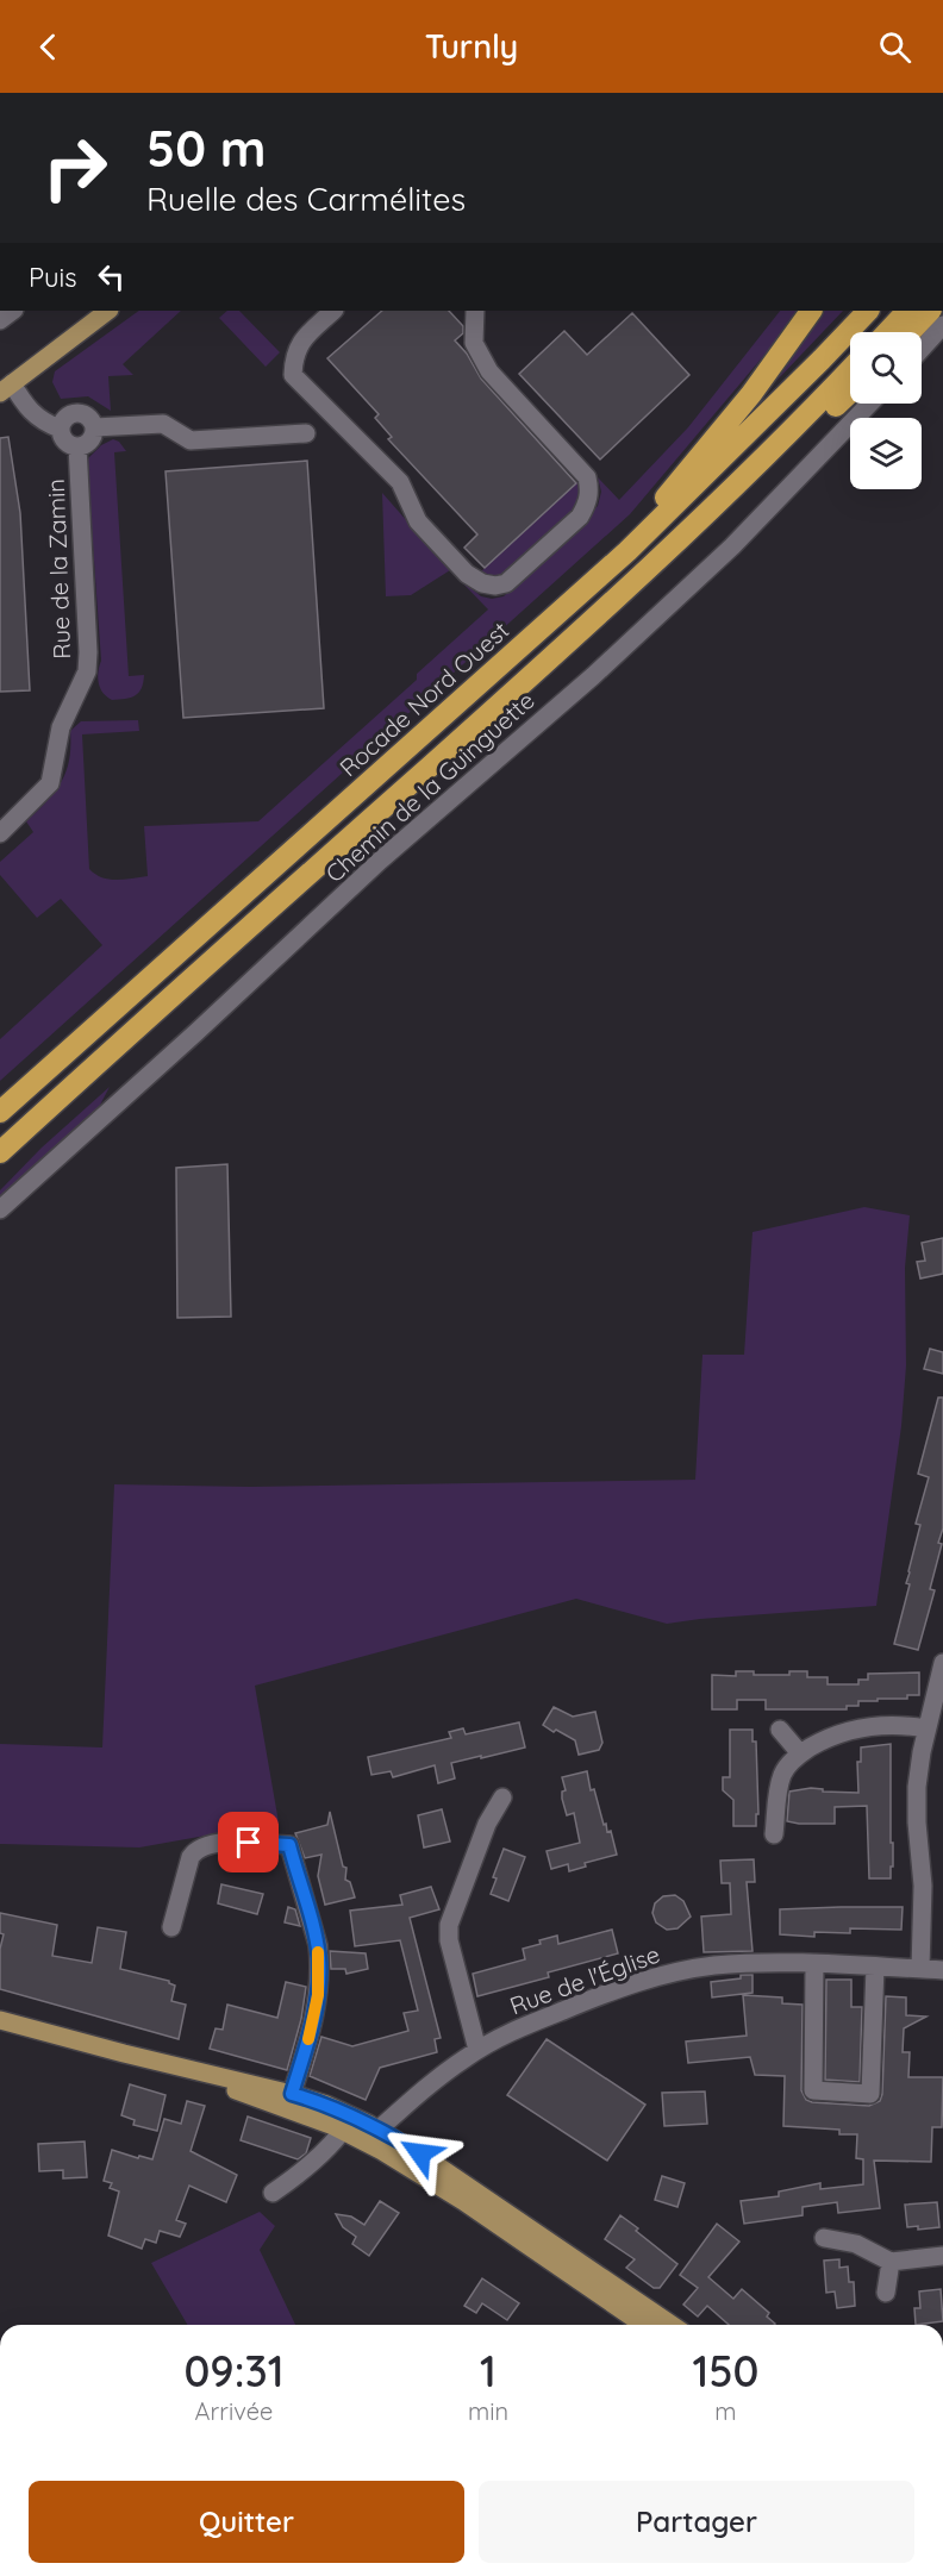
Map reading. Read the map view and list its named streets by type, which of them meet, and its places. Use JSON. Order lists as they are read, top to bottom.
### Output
{
  "streets": {
    "highway": ["Rocade Nord Ouest"],
    "street": ["Rue de la Zamin", "Chemin de la Guinguette", "Rue de l'Église"]
  },
  "page": {
    "header": "Turnly",
    "turn": ["50 m", "Ruelle des Carmélites"],
    "then": "Puis",
    "eta": [
      "09:31",
      "Arrivée",
      "1",
      "min",
      "150",
      "m"
    ],
    "buttons": ["Quitter", "Partager"]
  }
}
